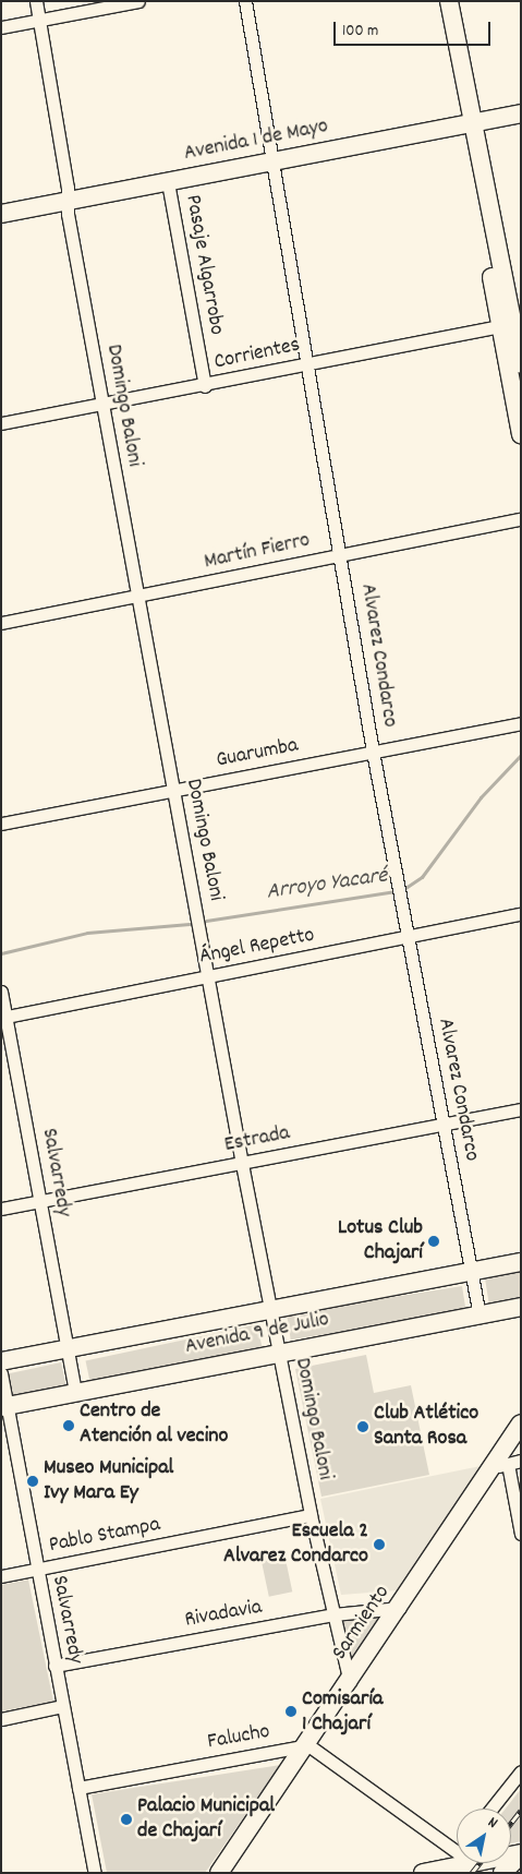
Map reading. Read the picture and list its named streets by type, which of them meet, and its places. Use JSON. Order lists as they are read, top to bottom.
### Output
{
  "streets": {
    "main road": ["Avenida 1 de Mayo", "Avenida 9 de Julio", "Sarmiento"],
    "street": [
      "Pasaje Algarrobo",
      "Corrientes",
      "Domingo Baloni",
      "Martín Fierro",
      "Alvarez Condarco",
      "Guarumba",
      "Ángel Repetto",
      "Estrada",
      "Salvarredy",
      "Pablo Stampa",
      "Rivadavia",
      "Falucho"
    ]
  },
  "crossings": [
    ["Avenida 1 de Mayo", "Pasaje Algarrobo"],
    ["Avenida 1 de Mayo", "Domingo Baloni"],
    ["Avenida 1 de Mayo", "Alvarez Condarco"],
    ["Pasaje Algarrobo", "Corrientes"],
    ["Corrientes", "Domingo Baloni"],
    ["Corrientes", "Alvarez Condarco"],
    ["Domingo Baloni", "Martín Fierro"],
    ["Domingo Baloni", "Guarumba"],
    ["Domingo Baloni", "Ángel Repetto"],
    ["Domingo Baloni", "Estrada"],
    ["Domingo Baloni", "Avenida 9 de Julio"],
    ["Domingo Baloni", "Pablo Stampa"],
    ["Domingo Baloni", "Rivadavia"],
    ["Domingo Baloni", "Sarmiento"],
    ["Martín Fierro", "Alvarez Condarco"],
    ["Alvarez Condarco", "Guarumba"],
    ["Alvarez Condarco", "Ángel Repetto"],
    ["Alvarez Condarco", "Estrada"],
    ["Alvarez Condarco", "Avenida 9 de Julio"],
    ["Ángel Repetto", "Salvarredy"],
    ["Estrada", "Salvarredy"],
    ["Salvarredy", "Avenida 9 de Julio"],
    ["Salvarredy", "Pablo Stampa"],
    ["Salvarredy", "Rivadavia"],
    ["Salvarredy", "Falucho"],
    ["Rivadavia", "Sarmiento"],
    ["Sarmiento", "Falucho"]
  ],
  "water": ["Arroyo Yacaré"],
  "places": [
    "Lotus Club Chajarí",
    "Centro de Atención al vecino",
    "Club Atlético Santa Rosa",
    "Museo Municipal Ivy Mara Ey",
    "Escuela 2 Alvarez Condarco",
    "Comisaría 1 Chajarí",
    "Palacio Municipal de Chajarí"
  ],
  "scale_bar": "100 m",
  "north": "top right"
}
